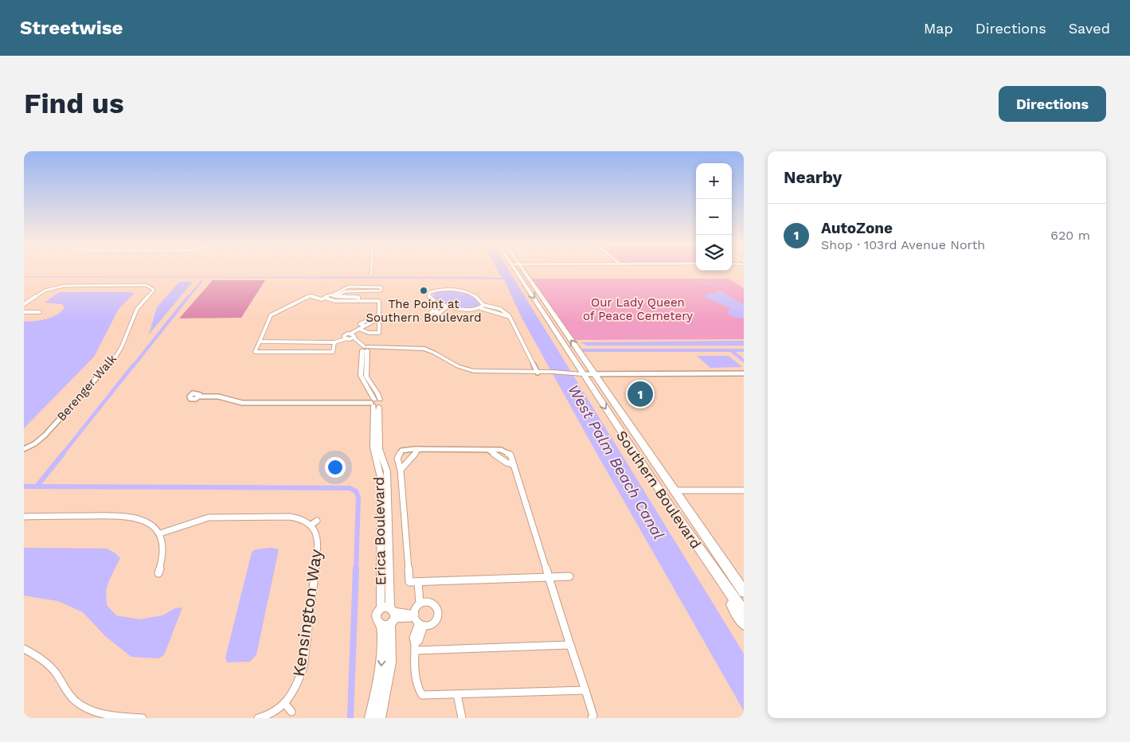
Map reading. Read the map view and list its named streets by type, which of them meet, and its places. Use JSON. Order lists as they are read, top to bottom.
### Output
{
  "streets": {
    "highway": ["Southern Boulevard"],
    "street": ["Berenger Walk", "Erica Boulevard", "Kensington Way"]
  },
  "water": ["West Palm Beach Canal"],
  "parks": ["Our Lady Queen of Peace Cemetery"],
  "places": ["The Point at Southern Boulevard"],
  "page": {
    "header": "Streetwise",
    "nav": ["Map", "Directions", "Saved"],
    "buttons": "Directions",
    "title": "Find us",
    "heading": "Nearby",
    "map_buttons": ["+", "−"],
    "list": [
      {
        "mark": "1",
        "name": "AutoZone",
        "note": "Shop · 103rd Avenue North",
        "value": "620 m"
      }
    ],
    "pins": "1"
  }
}
